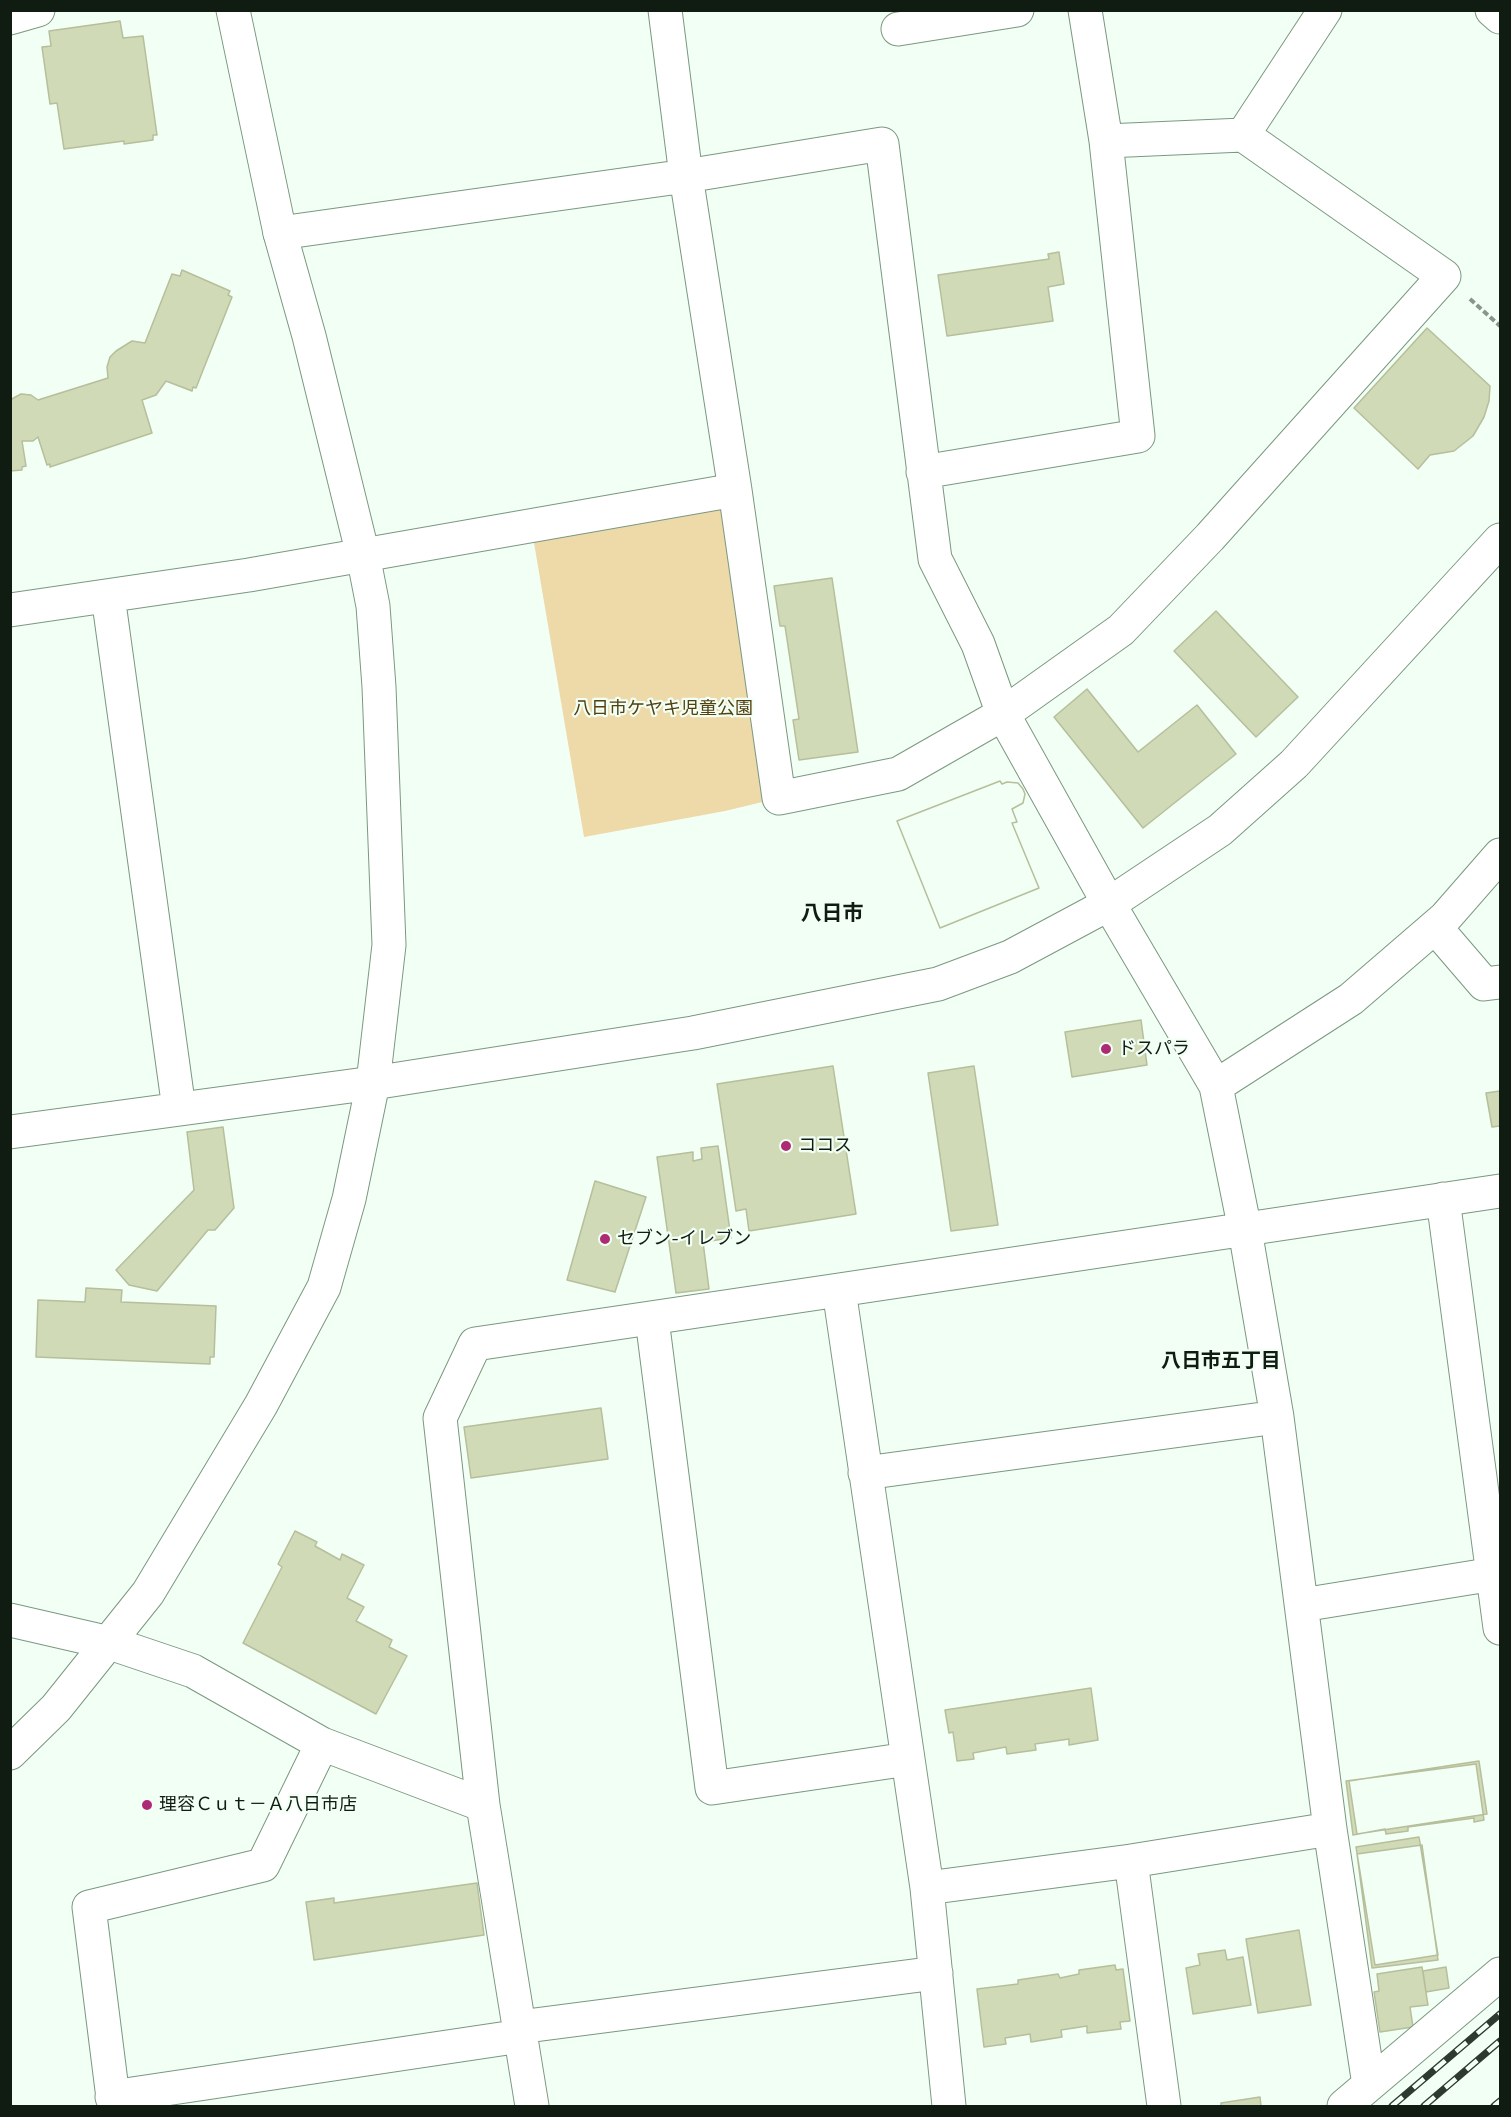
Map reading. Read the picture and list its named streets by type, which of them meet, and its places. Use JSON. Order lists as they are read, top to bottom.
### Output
{
  "districts": ["八日市", "八日市五丁目"],
  "parks": ["八日市ケヤキ児童公園"],
  "places": [
    "ドスパラ",
    "ココス",
    "セブン-イレブン",
    "理容Ｃｕｔ－Ａ八日市店"
  ]
}
